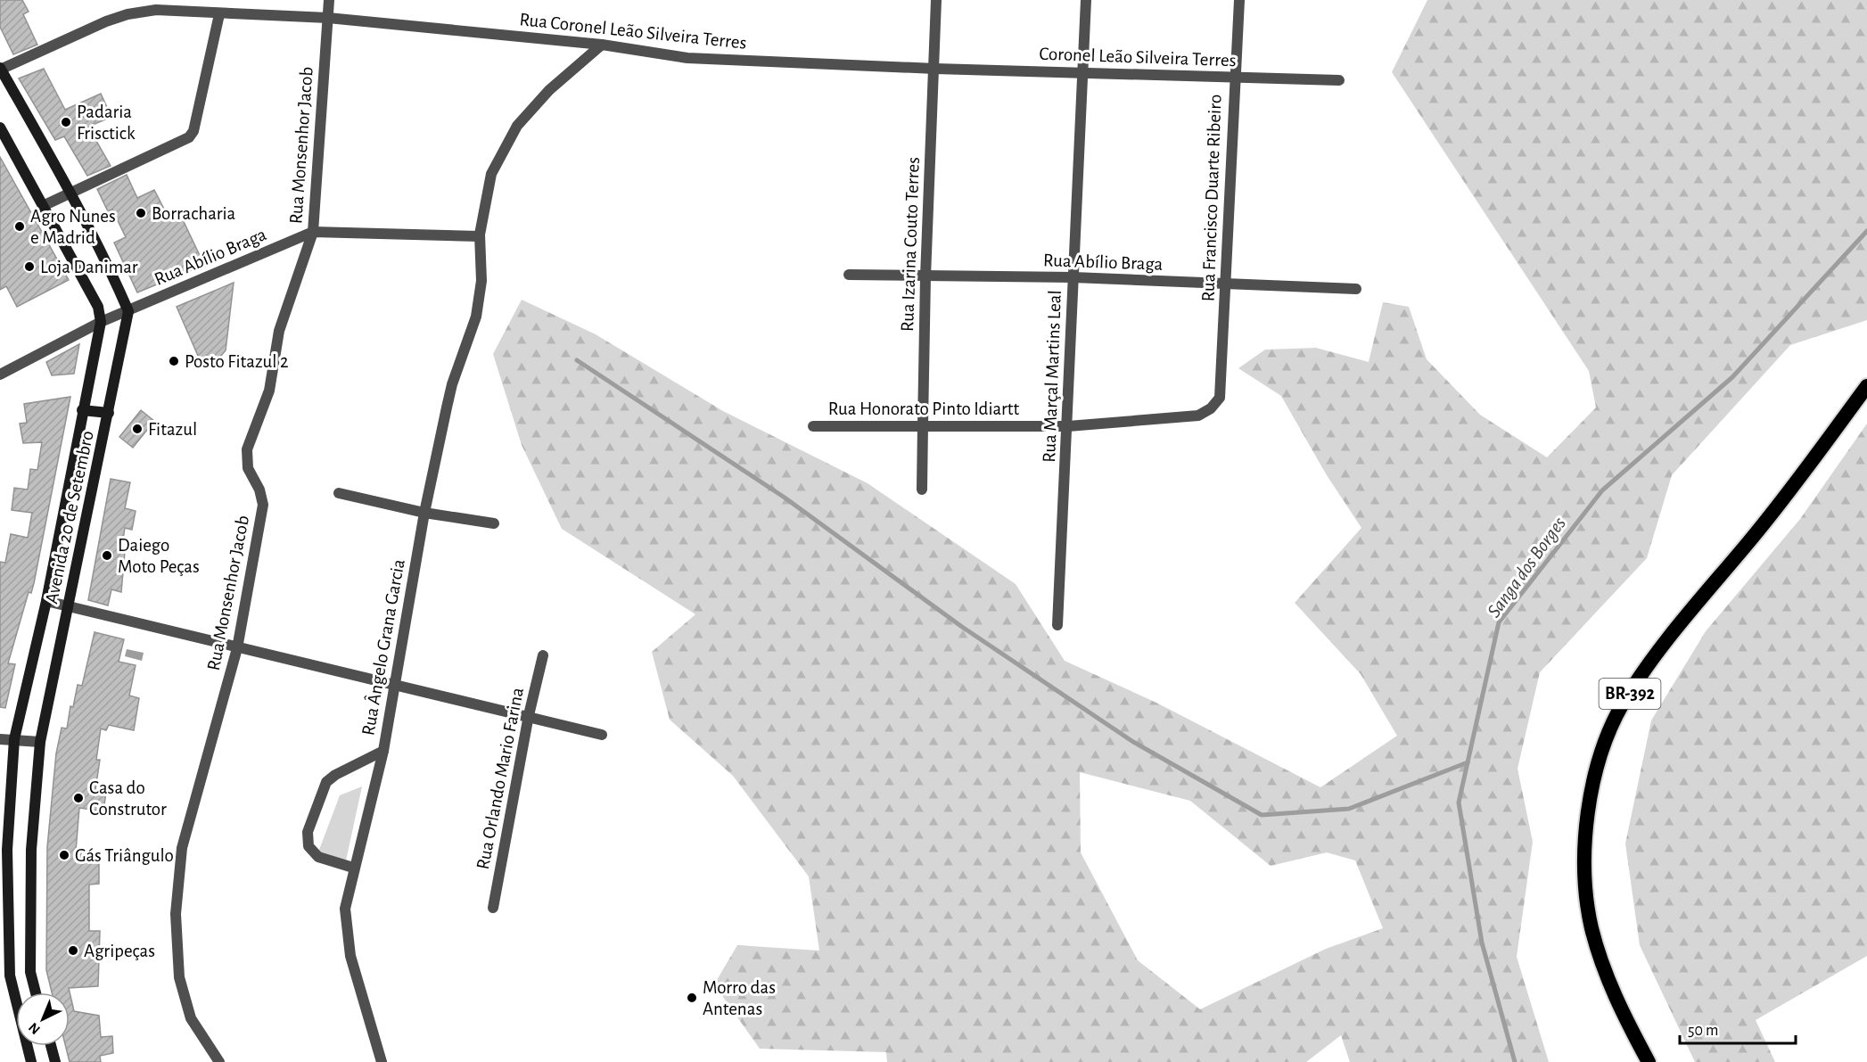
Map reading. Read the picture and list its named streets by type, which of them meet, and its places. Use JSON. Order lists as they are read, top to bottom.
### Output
{
  "streets": {
    "highway": ["BR-392"],
    "main road": ["Avenida 20 de Setembro"],
    "street": [
      "Rua Coronel Leão Silveira Terres",
      "Coronel Leão Silveira Terres",
      "Rua Monsenhor Jacob",
      "Rua Francisco Duarte Ribeiro",
      "Rua Izarina Couto Terres",
      "Rua Abílio Braga",
      "Rua Marçal Martins Leal",
      "Rua Honorato Pinto Idiartt",
      "Rua Ângelo Grana Garcia",
      "Rua Orlando Mario Farina"
    ]
  },
  "crossings": [
    ["Rua Coronel Leão Silveira Terres", "Coronel Leão Silveira Terres"],
    ["Rua Coronel Leão Silveira Terres", "Rua Monsenhor Jacob"],
    ["Rua Coronel Leão Silveira Terres", "Rua Izarina Couto Terres"],
    ["Rua Coronel Leão Silveira Terres", "Rua Ângelo Grana Garcia"],
    ["Coronel Leão Silveira Terres", "Rua Francisco Duarte Ribeiro"],
    ["Coronel Leão Silveira Terres", "Rua Izarina Couto Terres"],
    ["Coronel Leão Silveira Terres", "Rua Marçal Martins Leal"],
    ["Rua Monsenhor Jacob", "Rua Abílio Braga"],
    ["Rua Francisco Duarte Ribeiro", "Rua Abílio Braga"],
    ["Rua Francisco Duarte Ribeiro", "Rua Honorato Pinto Idiartt"],
    ["Rua Izarina Couto Terres", "Rua Abílio Braga"],
    ["Rua Izarina Couto Terres", "Rua Honorato Pinto Idiartt"],
    ["Rua Abílio Braga", "Rua Marçal Martins Leal"],
    ["Rua Abílio Braga", "Avenida 20 de Setembro"],
    ["Rua Abílio Braga", "Rua Ângelo Grana Garcia"],
    ["Rua Marçal Martins Leal", "Rua Honorato Pinto Idiartt"]
  ],
  "water": ["Sanga dos Borges"],
  "places": [
    "Padaria Frisctick",
    "Borracharia",
    "Agro Nunes e Madrid",
    "Loja Danimar",
    "Posto Fitazul 2",
    "Fitazul",
    "Daiego Moto Peças",
    "Casa do Construtor",
    "Gás Triângulo",
    "Agripeças",
    "Morro das Antenas"
  ],
  "scale_bar": "50 m",
  "north": "bottom left"
}
